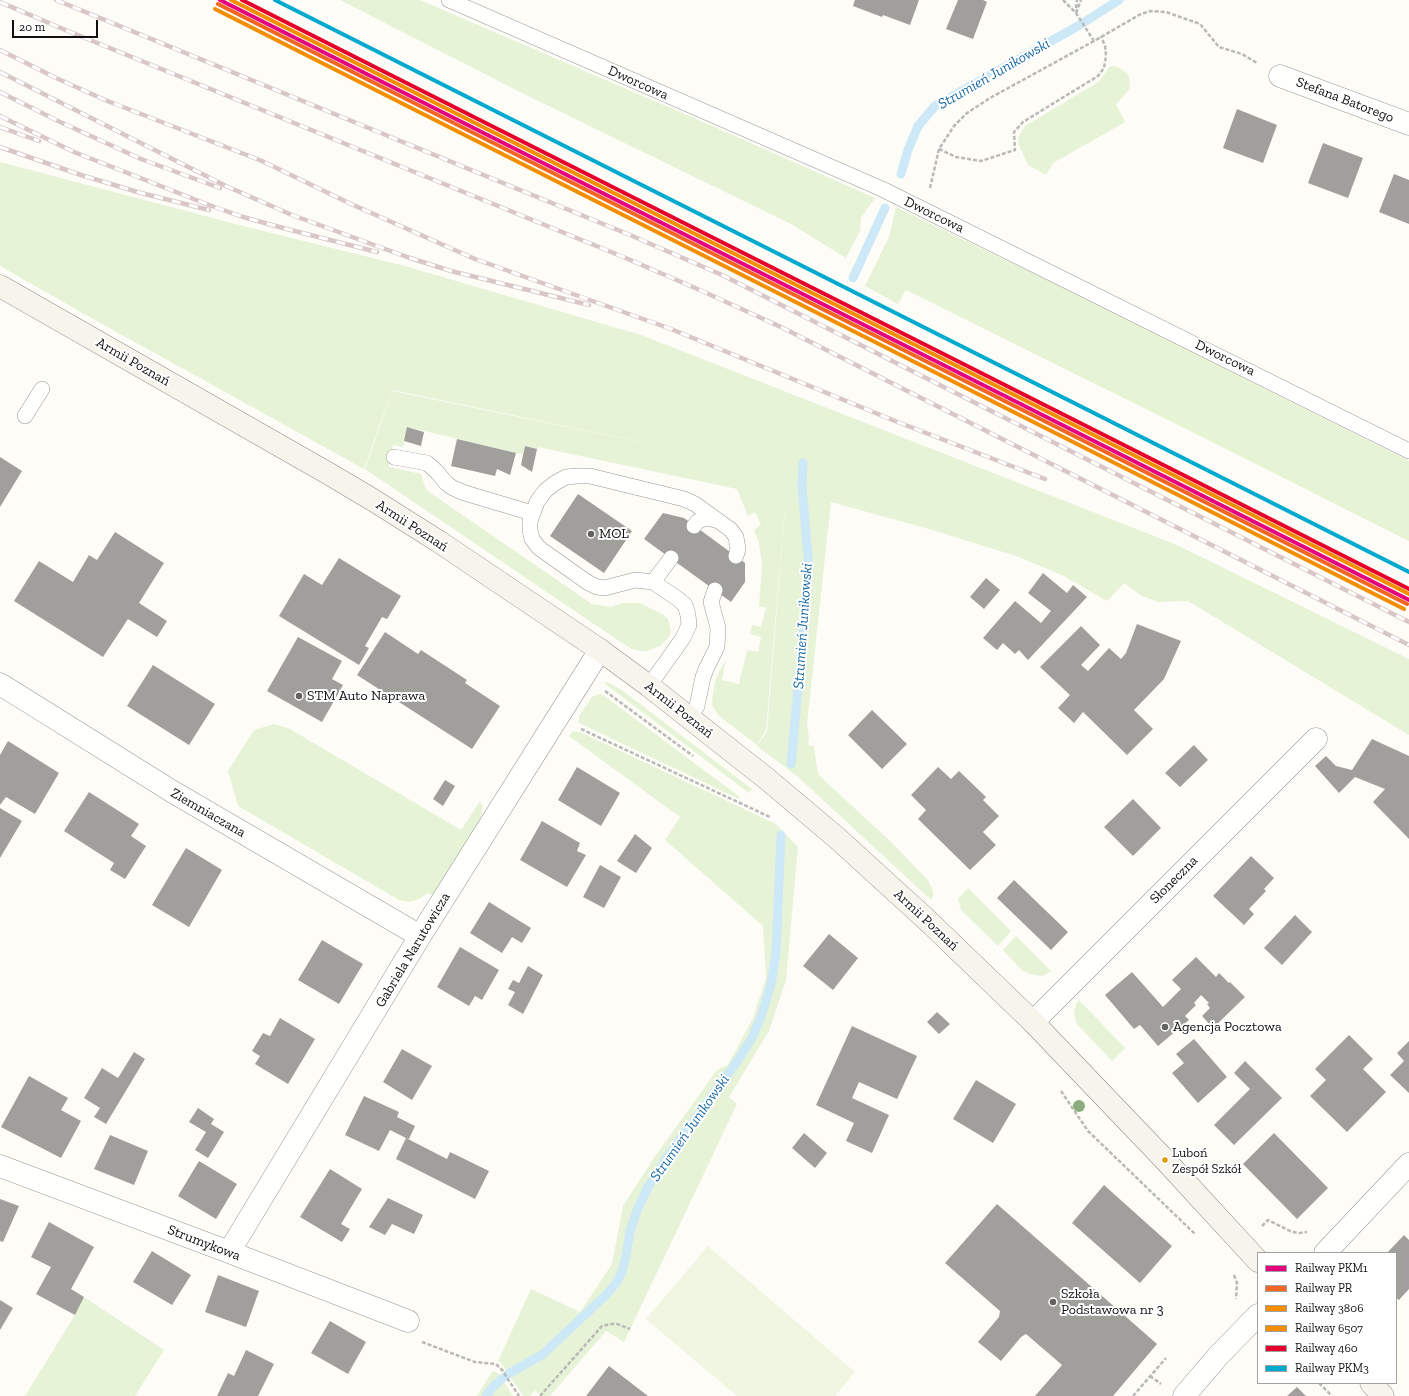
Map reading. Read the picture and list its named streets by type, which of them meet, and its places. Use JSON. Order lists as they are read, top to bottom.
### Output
{
  "streets": {
    "main road": ["Armii Poznań"],
    "street": [
      "Stefana Batorego",
      "Ziemniaczana",
      "Słoneczna",
      "Gabriela Narutowicza",
      "Strumykowa"
    ],
    "lane": ["Dworcowa"]
  },
  "crossings": [
    ["Armii Poznań", "Słoneczna"],
    ["Armii Poznań", "Gabriela Narutowicza"],
    ["Ziemniaczana", "Gabriela Narutowicza"],
    ["Gabriela Narutowicza", "Strumykowa"]
  ],
  "water": ["Strumień Junikowski"],
  "places": [
    "MOL",
    "STM Auto Naprawa",
    "Agencja Pocztowa",
    "Luboń Zespół Szkół",
    "Szkoła Podstawowa nr 3"
  ],
  "lines": [
    "rail line PKM1",
    "rail line 3806",
    "rail line 460",
    "rail line PKM3",
    "rail line PR",
    "rail line 6507"
  ],
  "legend": [
    "Railway PKM1",
    "Railway PR",
    "Railway 3806",
    "Railway 6507",
    "Railway 460",
    "Railway PKM3"
  ],
  "scale_bar": "20 m"
}
